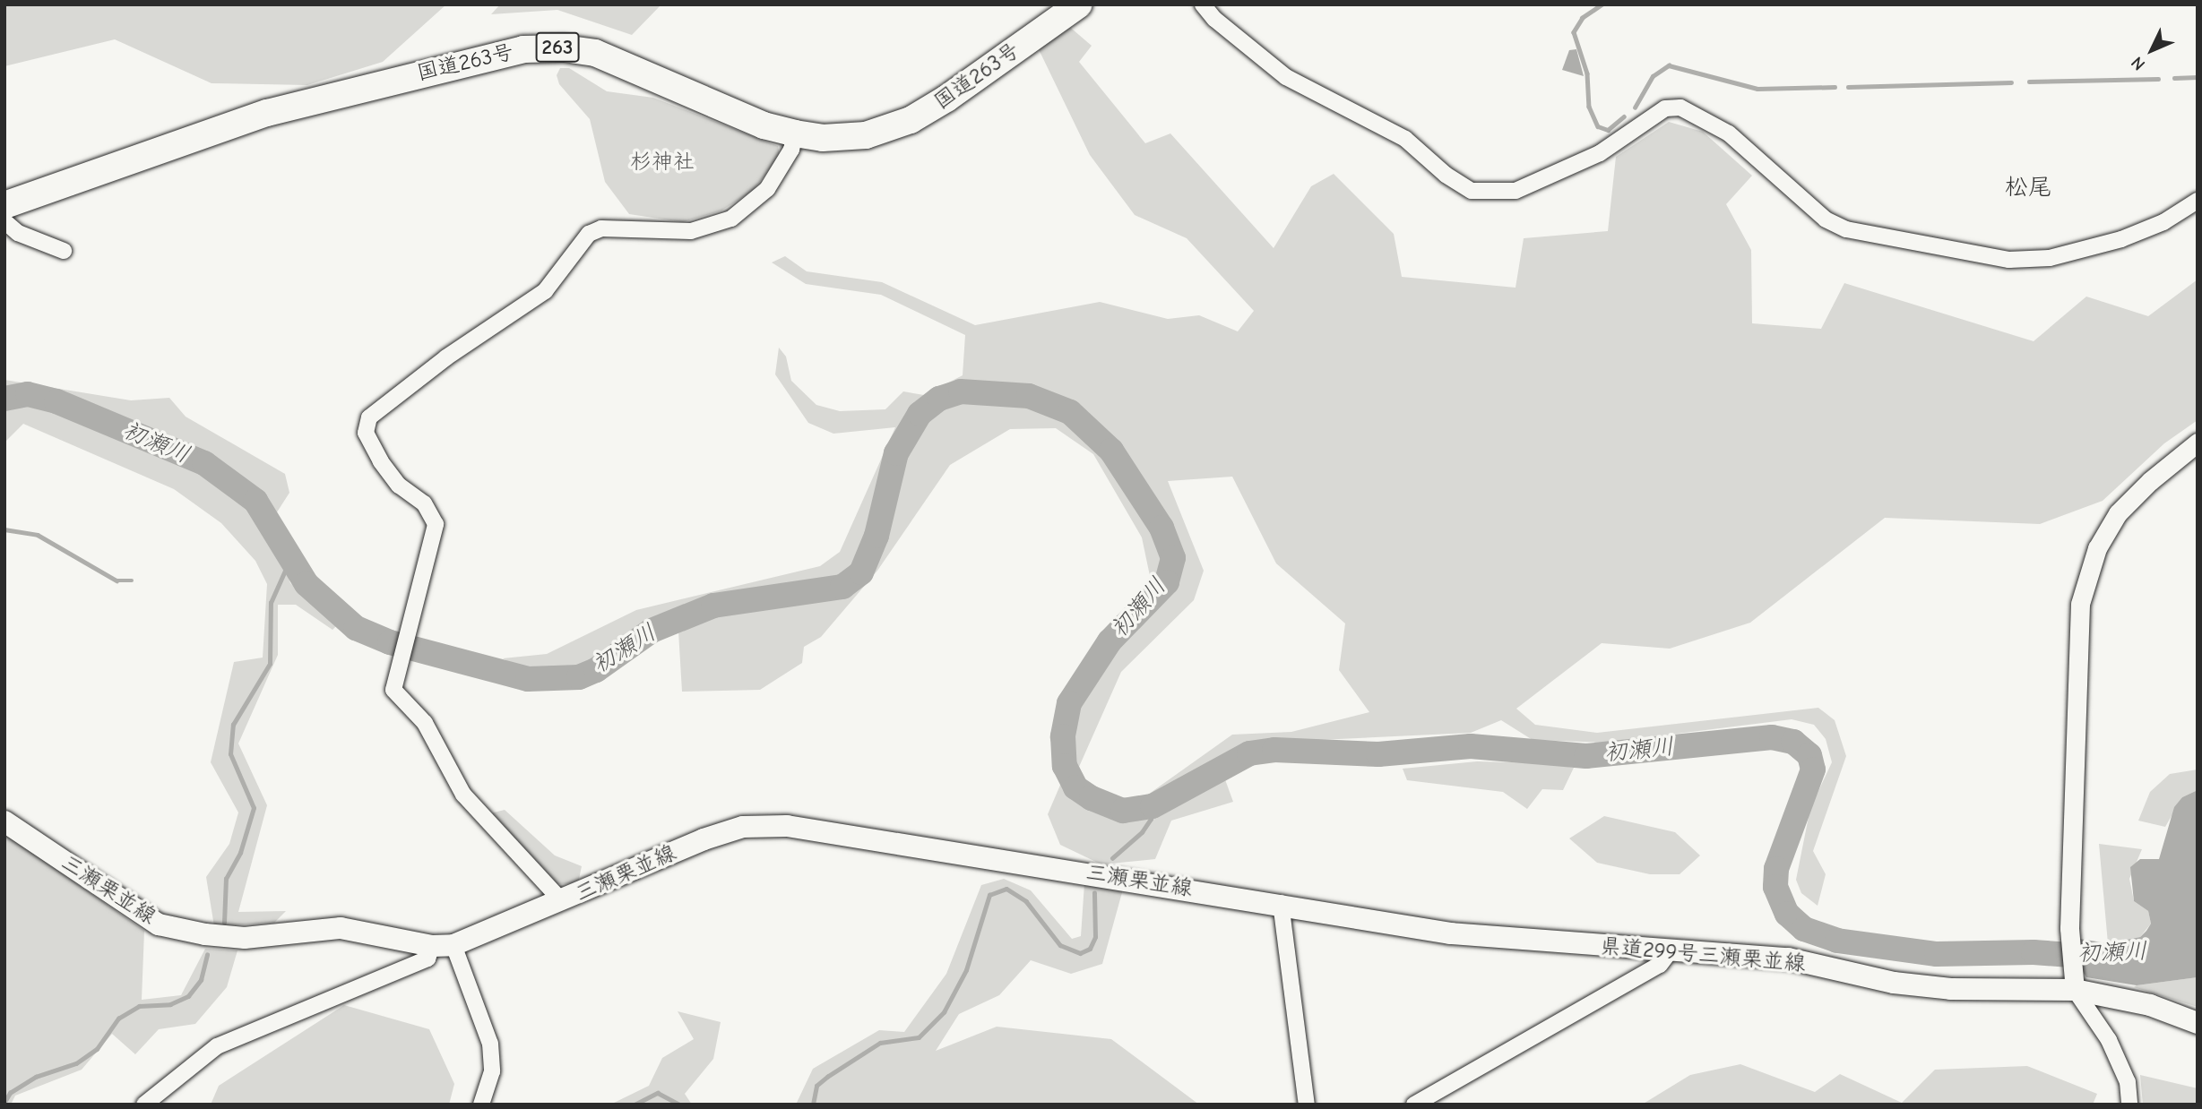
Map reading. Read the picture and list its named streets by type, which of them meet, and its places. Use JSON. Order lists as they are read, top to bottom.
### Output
{
  "streets": {
    "highway": ["263", "国道263号"],
    "main road": ["三瀬栗並線", "県道299号三瀬栗並線"]
  },
  "crossings": [
    ["三瀬栗並線", "県道299号三瀬栗並線"]
  ],
  "districts": ["松尾"],
  "water": ["初瀬川"],
  "parks": ["杉神社"],
  "north": "bottom left"
}
